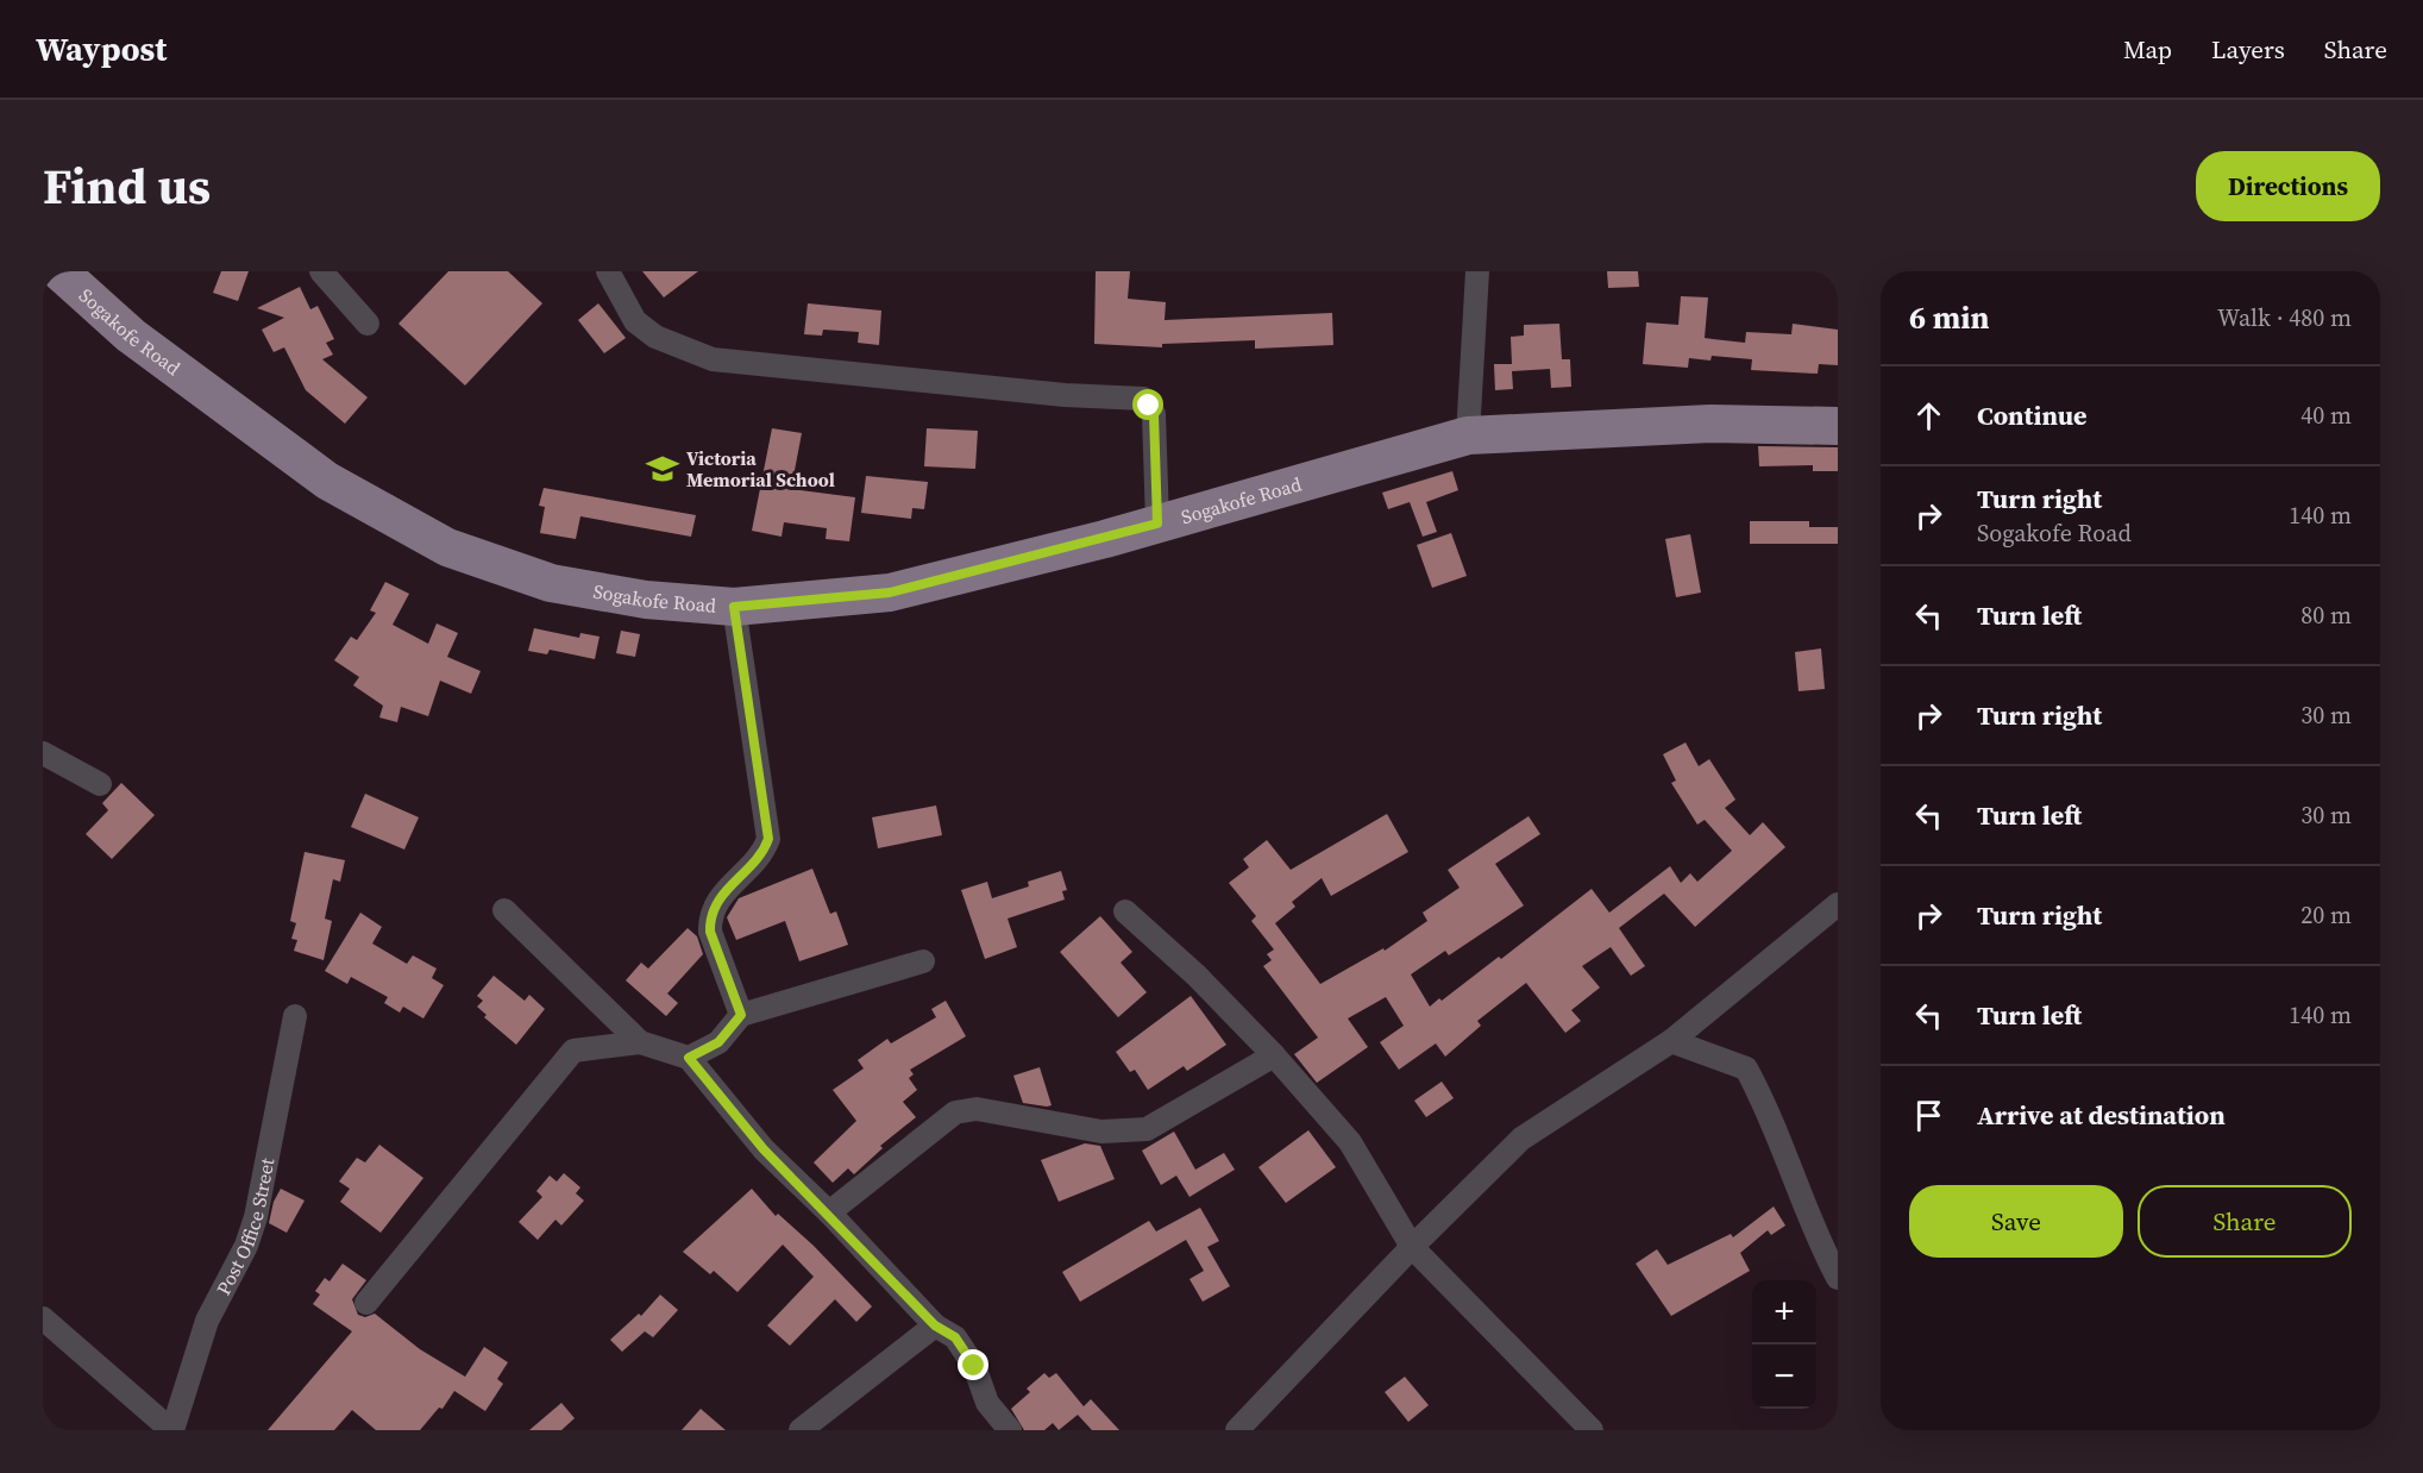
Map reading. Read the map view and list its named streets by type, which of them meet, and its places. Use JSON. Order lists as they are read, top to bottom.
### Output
{
  "streets": {
    "main road": ["Sogakofe Road"],
    "street": ["Post Office Street"]
  },
  "places": {
    "school or university": ["Victoria Memorial School"]
  },
  "page": {
    "header": "Waypost",
    "nav": ["Map", "Layers", "Share"],
    "title": "Find us",
    "buttons": [
      "Directions",
      ["Save", "Share"]
    ],
    "heading": ["6 min", "Walk · 480 m"],
    "list": [
      ["Continue", "40 m"],
      ["Turn right", "Sogakofe Road", "140 m"],
      ["Turn left", "80 m"],
      ["Turn right", "30 m"],
      ["Turn left", "30 m"],
      ["Turn right", "20 m"],
      ["Turn left", "140 m"],
      "Arrive at destination"
    ],
    "map_buttons": ["+", "−"]
  }
}
